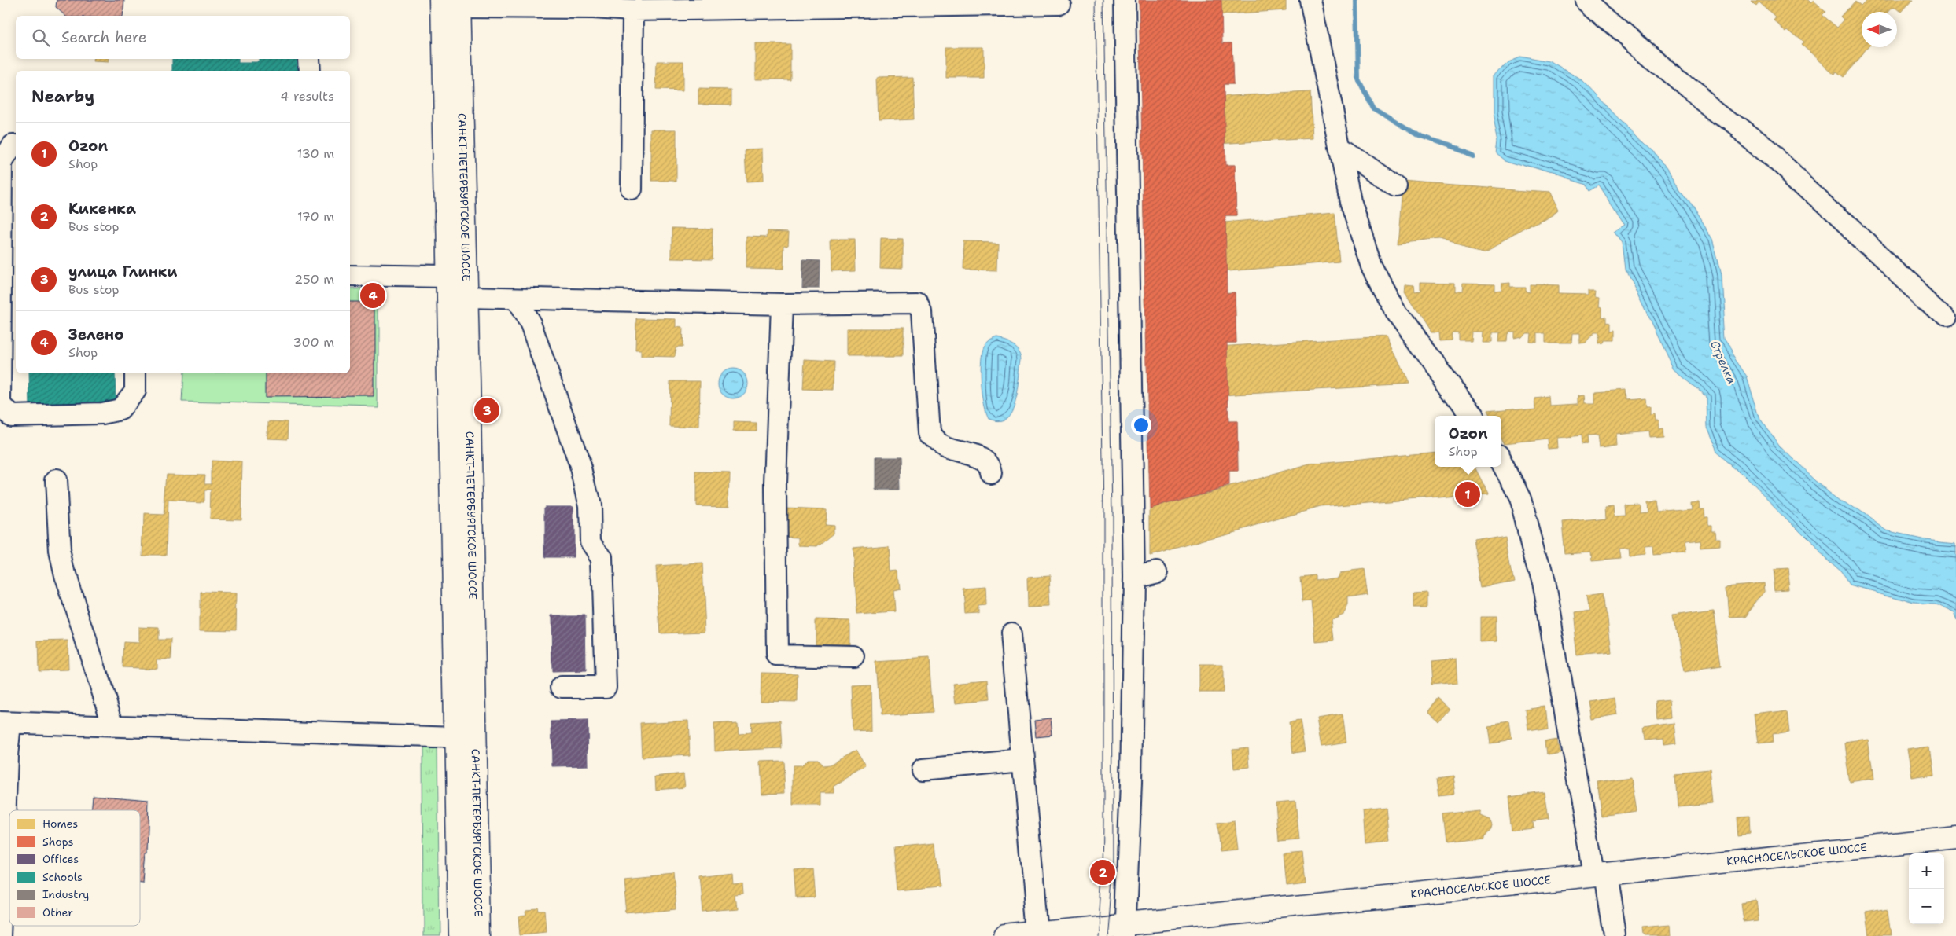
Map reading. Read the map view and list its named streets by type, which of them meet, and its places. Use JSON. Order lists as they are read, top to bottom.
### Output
{
  "streets": {
    "main road": ["САНКТ-ПЕТЕРБУРГСКОЕ ШОССЕ", "КРАСНОСЕЛЬСКОЕ ШОССЕ"]
  },
  "water": ["Стрелка"],
  "legend": [
    "Homes",
    "Shops",
    "Offices",
    "Schools",
    "Industry",
    "Other"
  ],
  "north": "left",
  "page": {
    "search": "Search here",
    "heading": ["Nearby", "4 results"],
    "list": [
      {
        "mark": "1",
        "name": "Ozon",
        "note": "Shop",
        "value": "130 m"
      },
      {
        "mark": "2",
        "name": "Кикенка",
        "note": "Bus stop",
        "value": "170 m"
      },
      {
        "mark": "3",
        "name": "улица Глинки",
        "note": "Bus stop",
        "value": "250 m"
      },
      {
        "mark": "4",
        "name": "Зелено",
        "note": "Shop",
        "value": "300 m"
      }
    ],
    "pins": [
      "4",
      "3",
      "1",
      "2"
    ],
    "popup": ["Ozon", "Shop"],
    "map_buttons": ["+", "−"]
  }
}
